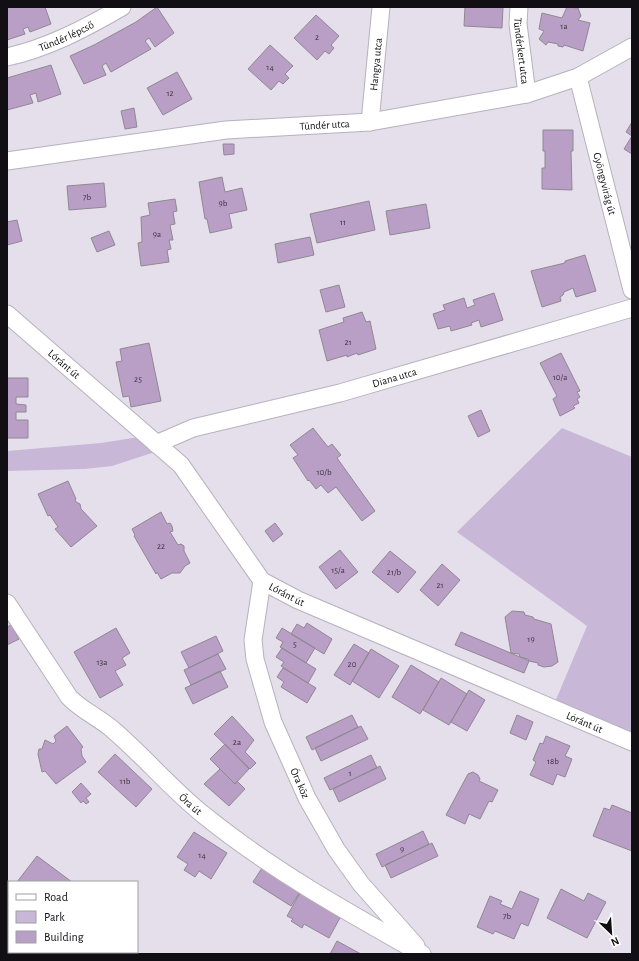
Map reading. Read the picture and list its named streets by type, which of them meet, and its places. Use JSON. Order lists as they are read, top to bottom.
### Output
{
  "streets": {
    "street": [
      "Tündér lépcső",
      "Tündérkert utca",
      "Hangya utca",
      "Tündér utca",
      "Gyöngyvirág út",
      "Lóránt út",
      "Diana utca",
      "Óra köz",
      "Óra út"
    ]
  },
  "crossings": [
    ["Tündérkert utca", "Tündér utca"],
    ["Hangya utca", "Tündér utca"],
    ["Tündér utca", "Gyöngyvirág út"],
    ["Lóránt út", "Diana utca"],
    ["Lóránt út", "Óra köz"],
    ["Óra köz", "Óra út"]
  ],
  "house_numbers": [
    "1a",
    "2",
    "14",
    "12",
    "7b",
    "9b",
    "11",
    "9a",
    "21",
    "10/a",
    "25",
    "10/b",
    "22",
    "15/a",
    "21/b",
    "21",
    "19",
    "5",
    "13a",
    "20",
    "2a",
    "18b",
    "1",
    "11b",
    "9",
    "14",
    "7b"
  ],
  "legend": ["Road", "Park", "Building"],
  "north": "bottom right"
}
